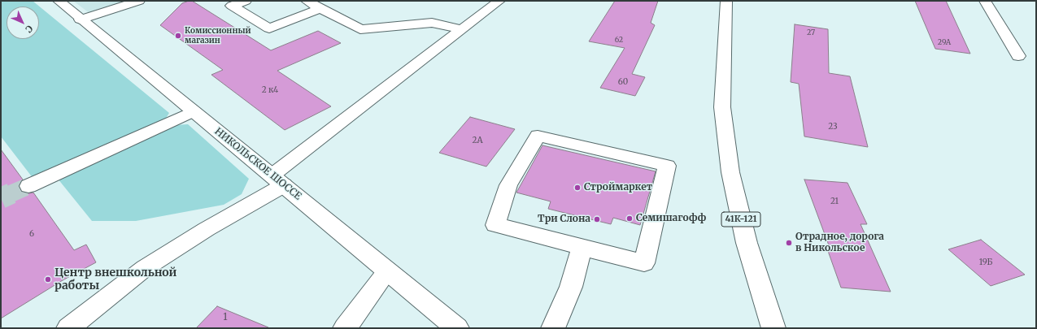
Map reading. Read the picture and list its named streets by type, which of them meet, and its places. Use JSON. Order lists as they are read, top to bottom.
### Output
{
  "streets": {
    "main road": ["НИКОЛЬСКОЕ ШОССЕ", "41К-121"]
  },
  "places": [
    "Комиссионный магазин",
    "Строймаркет",
    "Семишагофф",
    "Три Слона",
    "Отрадное, дорога в Никольское",
    "Центр внешкольной работы"
  ],
  "house_numbers": [
    "27",
    "62",
    "29А",
    "60",
    "2 к4",
    "23",
    "2А",
    "21",
    "6",
    "19Б",
    "1"
  ],
  "north": "bottom right"
}
